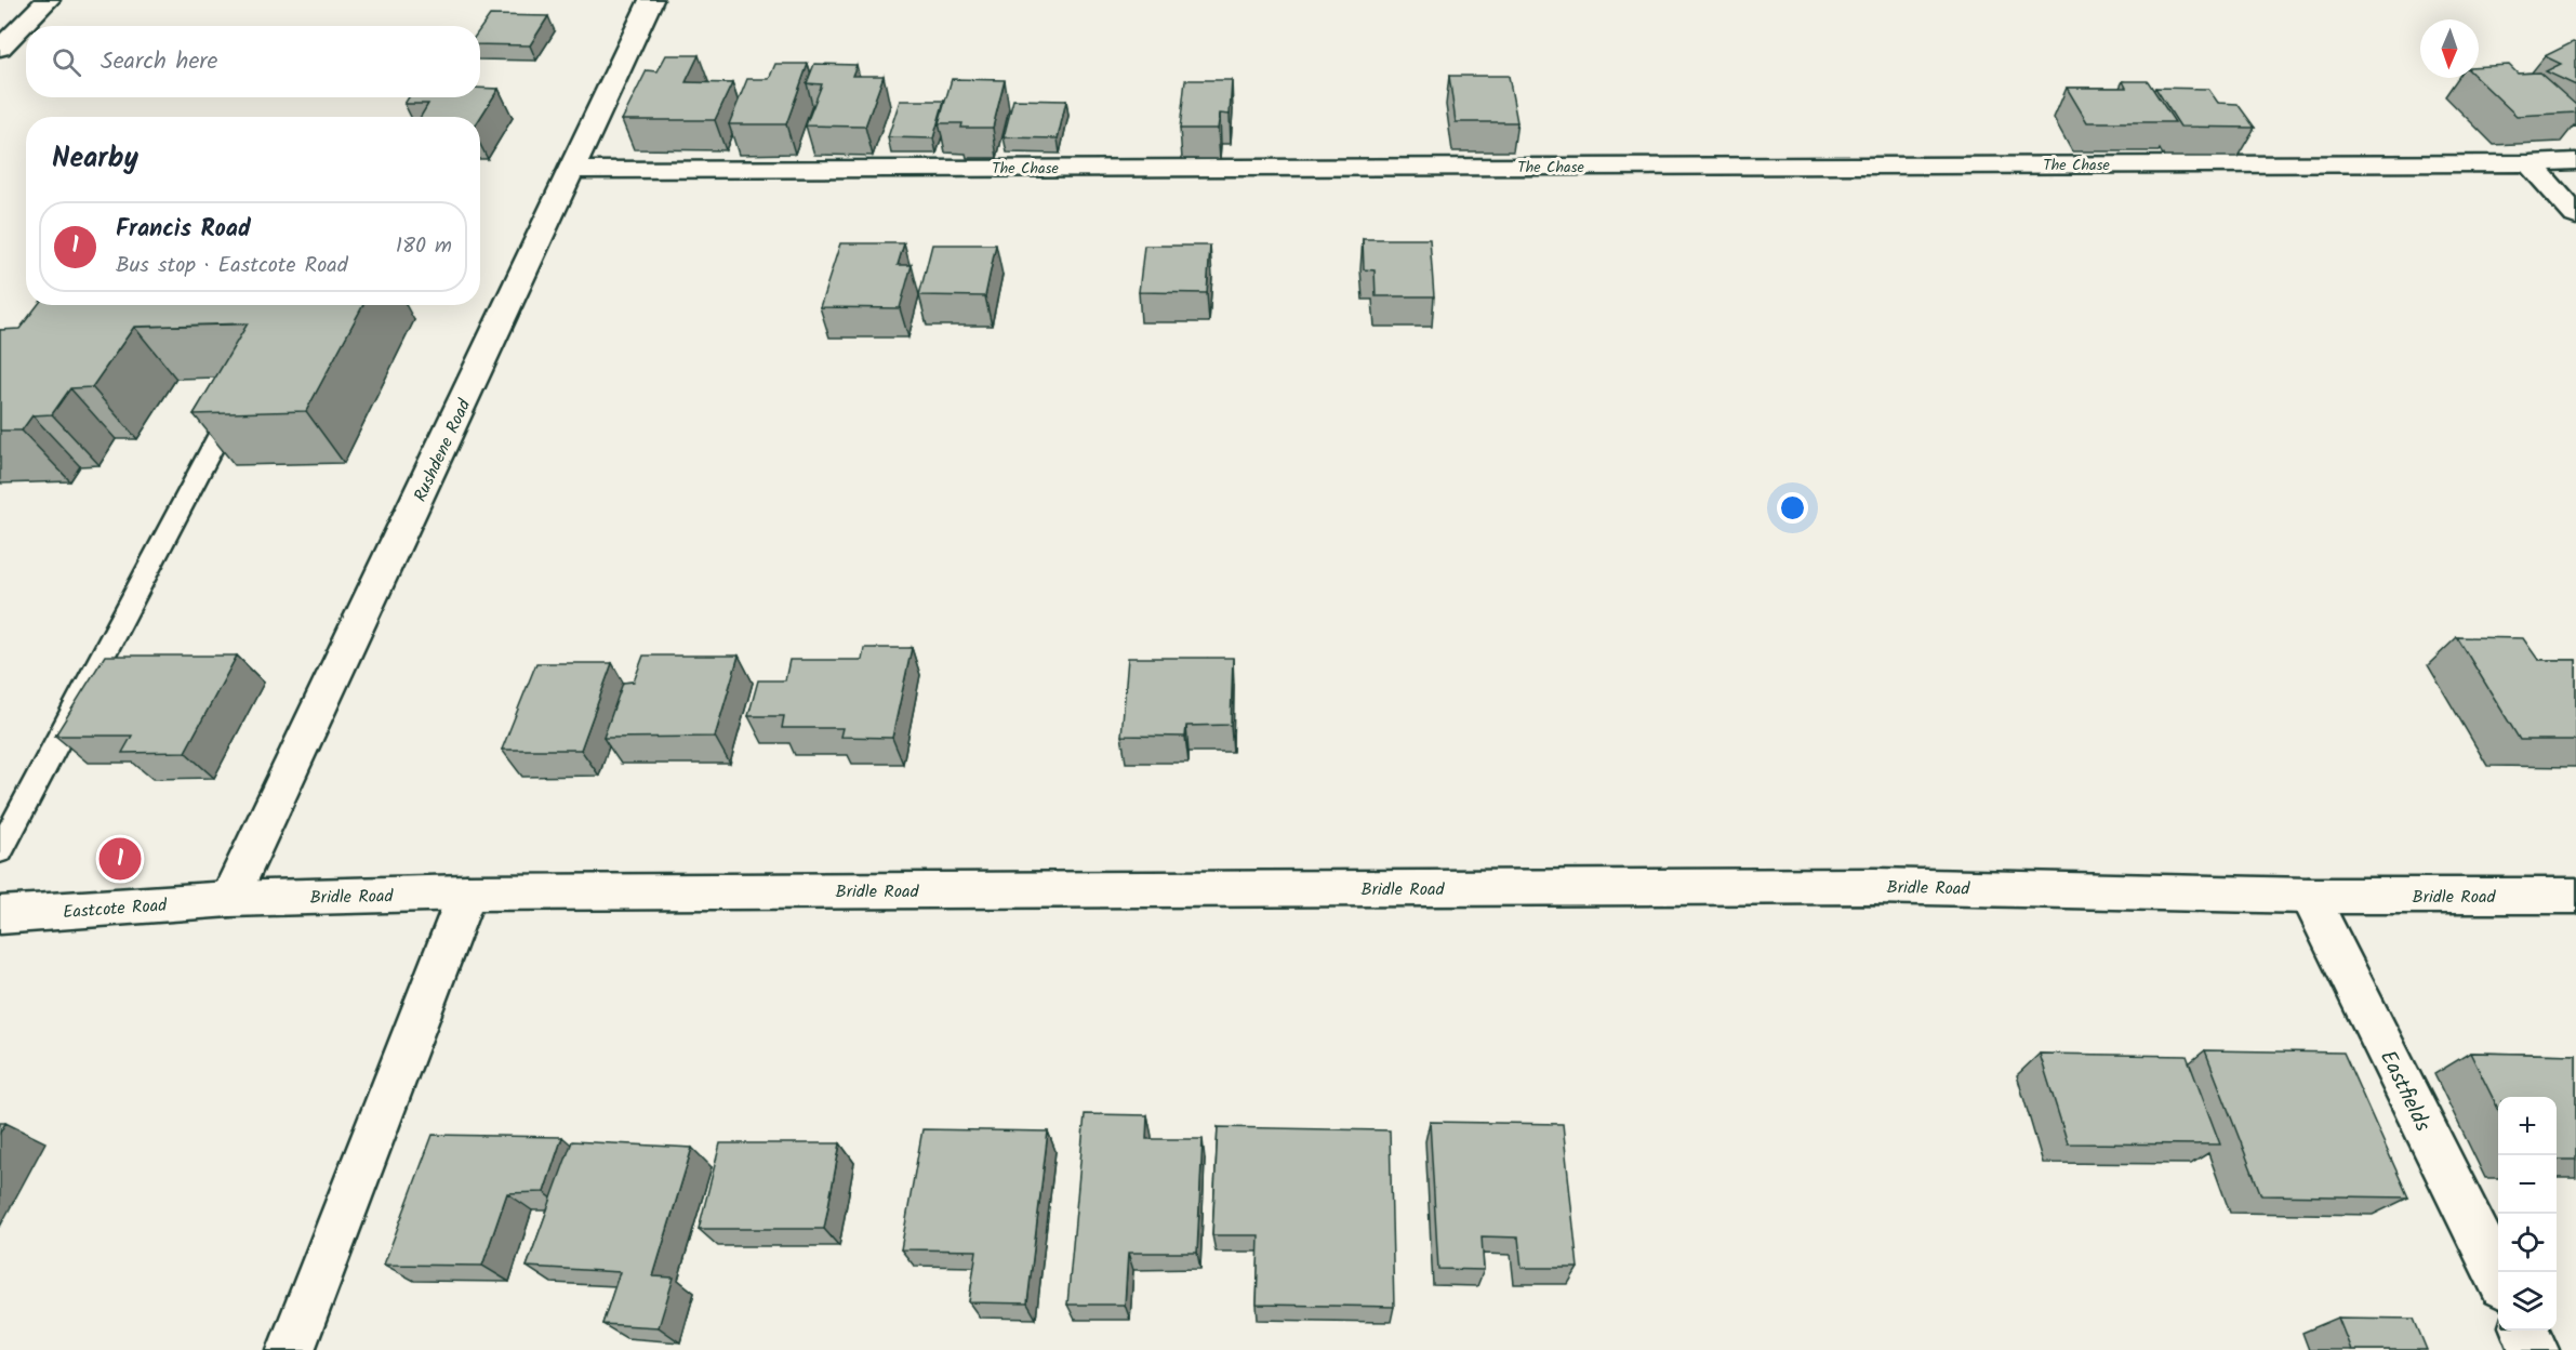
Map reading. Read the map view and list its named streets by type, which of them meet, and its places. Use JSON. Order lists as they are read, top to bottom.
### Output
{
  "streets": {
    "street": [
      "The Chase",
      "Rushdene Road",
      "Bridle Road",
      "Eastcote Road",
      "Eastfields"
    ]
  },
  "crossings": [
    ["The Chase", "Rushdene Road"],
    ["Rushdene Road", "Bridle Road"],
    ["Rushdene Road", "Eastcote Road"],
    ["Bridle Road", "Eastcote Road"],
    ["Bridle Road", "Eastfields"]
  ],
  "north": "bottom",
  "page": {
    "search": "Search here",
    "heading": "Nearby",
    "list": [
      {
        "mark": "1",
        "name": "Francis Road",
        "note": "Bus stop · Eastcote Road",
        "value": "180 m"
      }
    ],
    "pins": "1",
    "map_buttons": ["+", "−"]
  }
}
